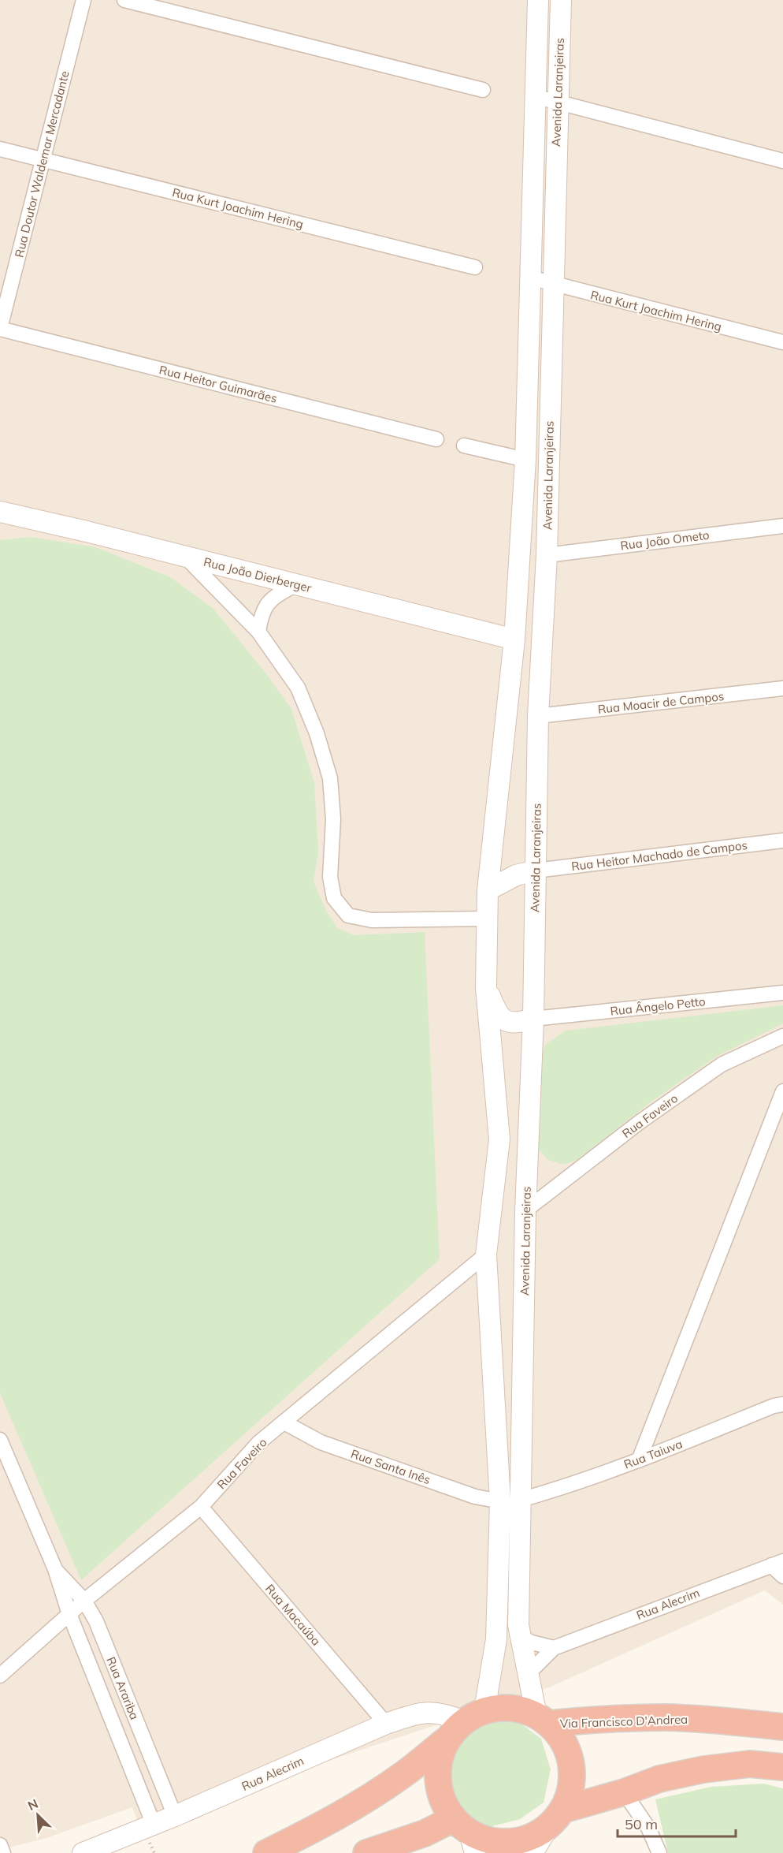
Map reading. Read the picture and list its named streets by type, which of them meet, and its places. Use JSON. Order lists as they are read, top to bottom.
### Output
{
  "streets": {
    "highway": ["Via Francisco D'Andrea"],
    "main road": ["Avenida Laranjeiras", "Rua João Dierberger", "Rua Alecrim"],
    "street": [
      "Rua Doutor Waldemar Mercadante",
      "Rua Kurt Joachim Hering",
      "Rua Heitor Guimarães",
      "Rua João Ometo",
      "Rua Moacir de Campos",
      "Rua Heitor Machado de Campos",
      "Rua Ângelo Petto",
      "Rua Faveiro",
      "Rua Taiuva",
      "Rua Santa Inês",
      "Rua Macaúba",
      "Rua Arariba"
    ]
  },
  "crossings": [
    ["Avenida Laranjeiras", "Rua Kurt Joachim Hering"],
    ["Avenida Laranjeiras", "Rua João Ometo"],
    ["Avenida Laranjeiras", "Rua João Dierberger"],
    ["Avenida Laranjeiras", "Rua Moacir de Campos"],
    ["Avenida Laranjeiras", "Rua Heitor Machado de Campos"],
    ["Avenida Laranjeiras", "Rua Ângelo Petto"],
    ["Avenida Laranjeiras", "Rua Faveiro"],
    ["Avenida Laranjeiras", "Rua Taiuva"],
    ["Avenida Laranjeiras", "Rua Santa Inês"],
    ["Avenida Laranjeiras", "Rua Alecrim"],
    ["Avenida Laranjeiras", "Via Francisco D'Andrea"],
    ["Rua Doutor Waldemar Mercadante", "Rua Kurt Joachim Hering"],
    ["Rua Doutor Waldemar Mercadante", "Rua Heitor Guimarães"],
    ["Rua Faveiro", "Rua Santa Inês"],
    ["Rua Faveiro", "Rua Macaúba"],
    ["Rua Faveiro", "Rua Arariba"],
    ["Rua Alecrim", "Rua Macaúba"],
    ["Rua Alecrim", "Rua Arariba"],
    ["Rua Alecrim", "Via Francisco D'Andrea"]
  ],
  "scale_bar": "50 m",
  "north": "top left"
}
